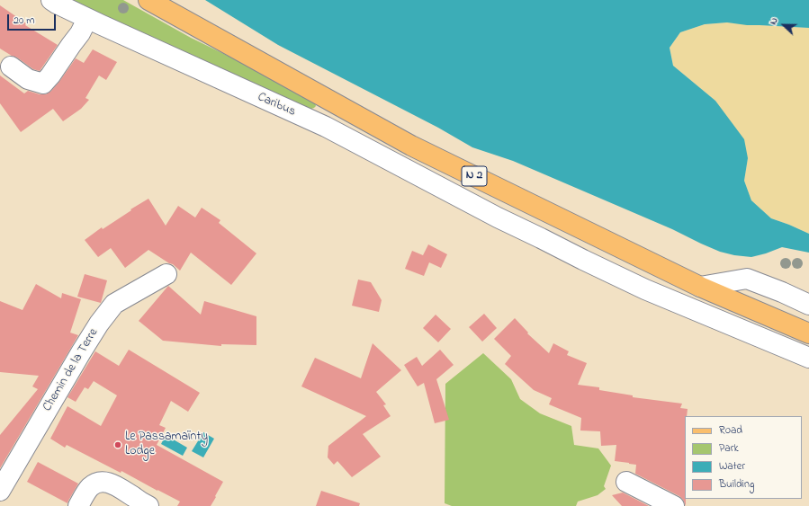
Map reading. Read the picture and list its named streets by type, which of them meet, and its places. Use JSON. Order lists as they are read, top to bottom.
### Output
{
  "streets": {
    "main road": ["N 2"],
    "street": ["Caribus", "Chemin de la Terre"]
  },
  "places": ["Le Passamaïnty Lodge"],
  "legend": [
    "Road",
    "Park",
    "Water",
    "Building"
  ],
  "scale_bar": "20 m",
  "north": "left"
}
